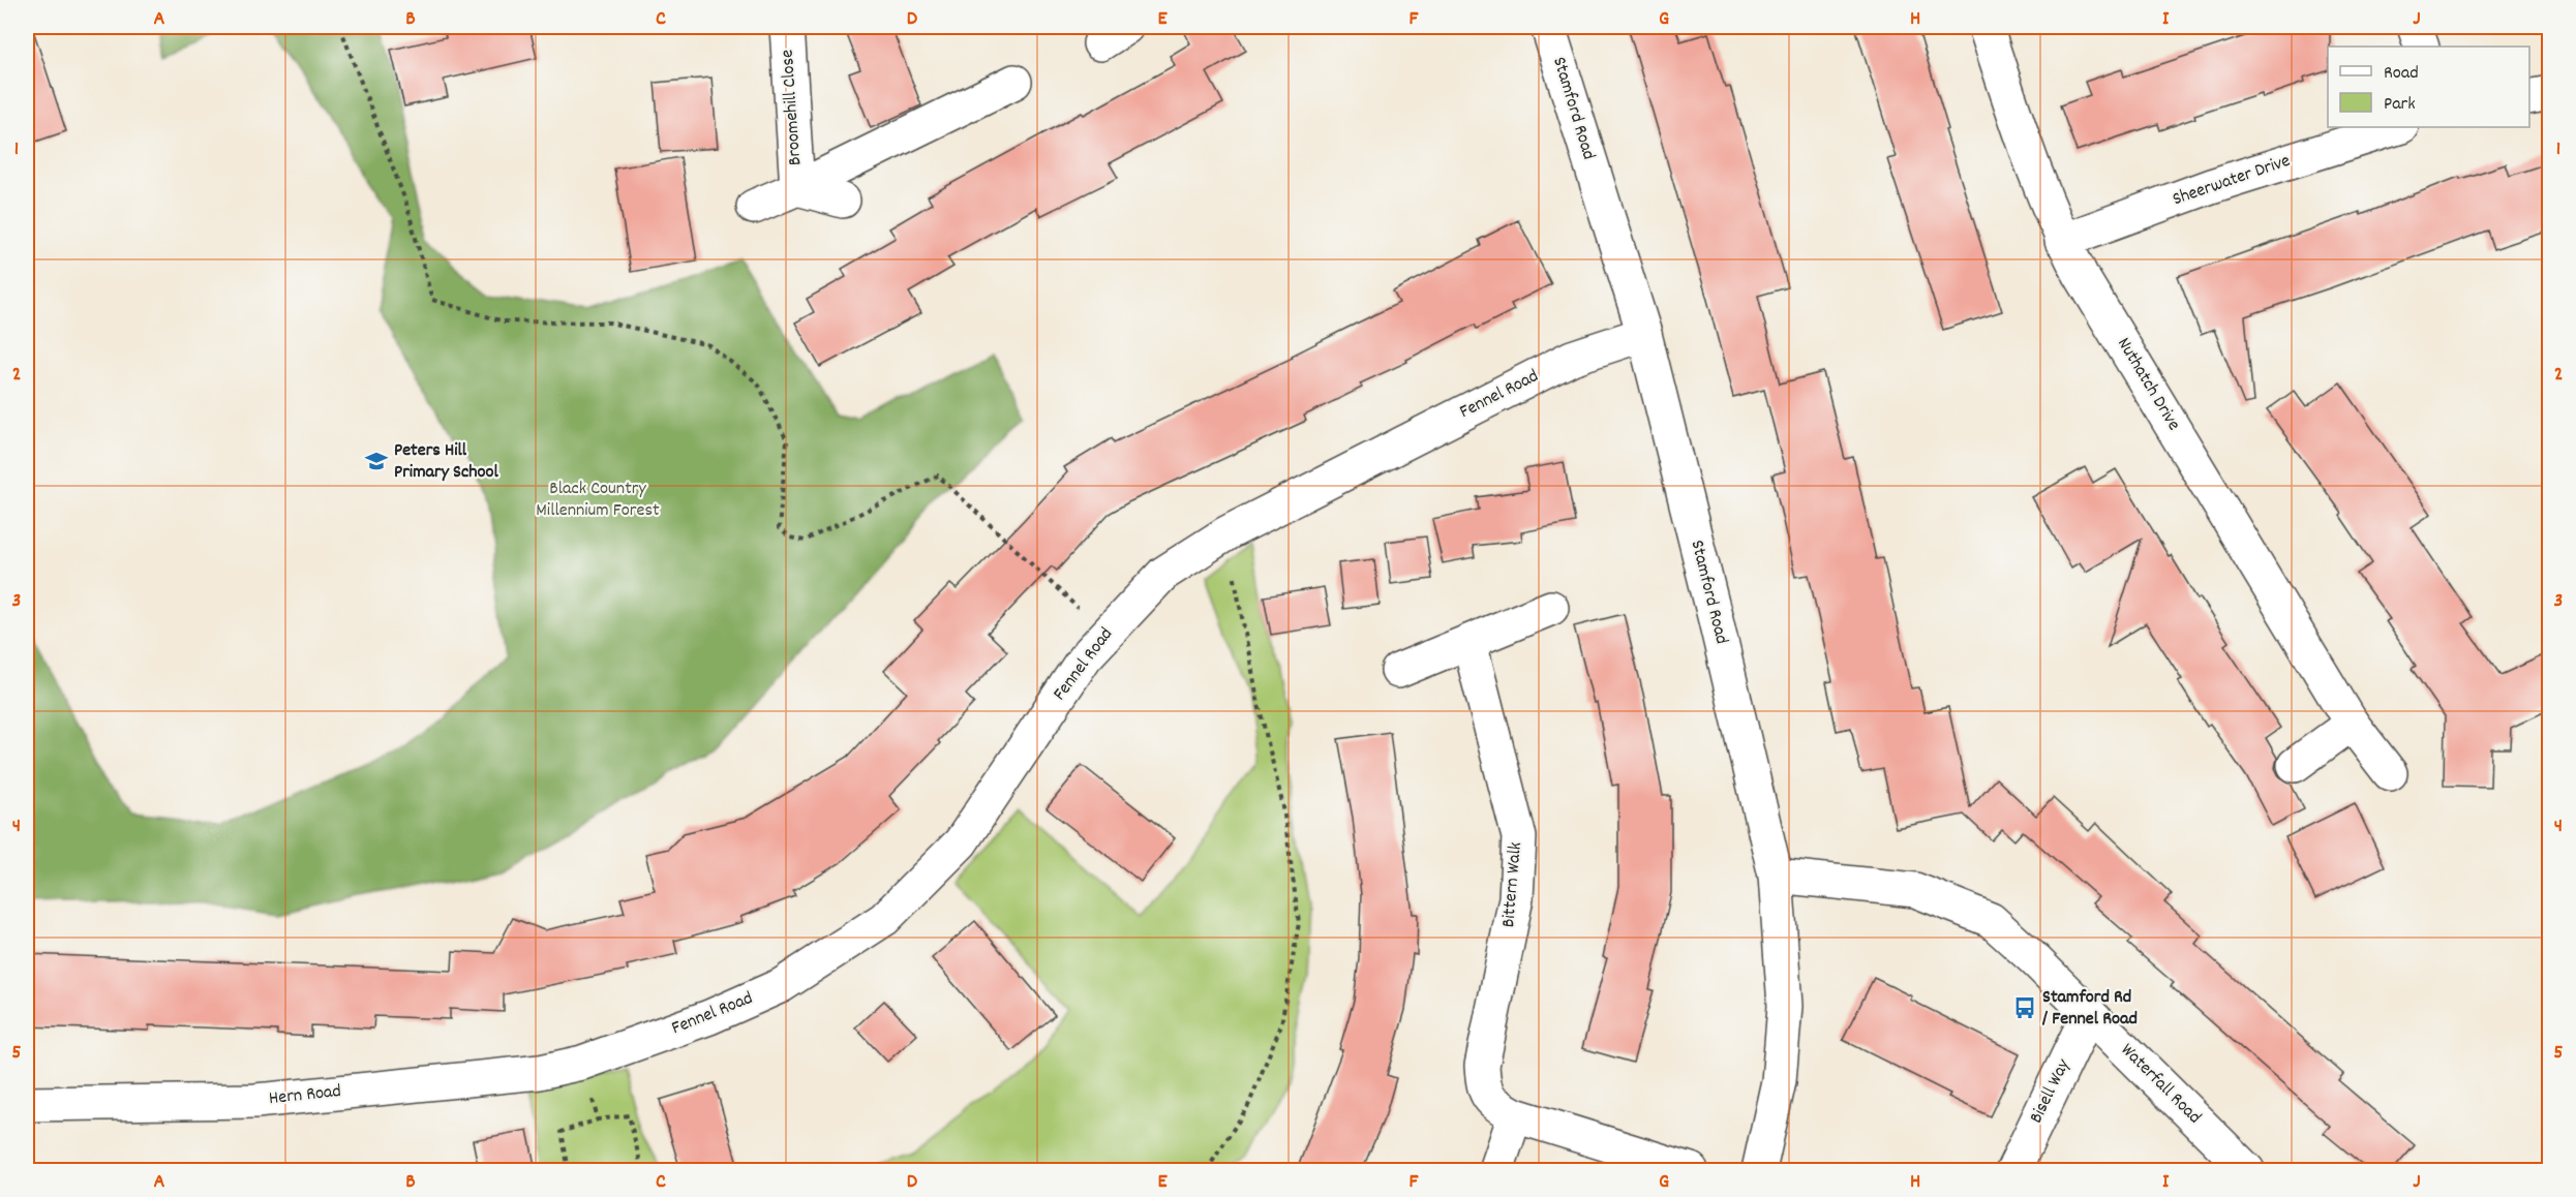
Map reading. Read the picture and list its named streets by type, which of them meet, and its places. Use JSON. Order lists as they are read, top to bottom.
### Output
{
  "streets": {
    "street": [
      "Broomehill Close",
      "Stamford Road",
      "Sheerwater Drive",
      "Nuthatch Drive",
      "Fennel Road",
      "Bittern Walk",
      "Waterfall Road",
      "Bisell Way",
      "Hern Road"
    ]
  },
  "crossings": [
    ["Stamford Road", "Fennel Road"],
    ["Stamford Road", "Waterfall Road"],
    ["Sheerwater Drive", "Nuthatch Drive"],
    ["Fennel Road", "Hern Road"],
    ["Waterfall Road", "Bisell Way"]
  ],
  "parks": ["Black Country Millennium Forest"],
  "places": {
    "school or university": ["Peters Hill Primary School"],
    "bus stop": ["Stamford Rd / Fennel Road"]
  },
  "legend": ["Road", "Park"],
  "grid": {
    "columns": [
      "A",
      "B",
      "C",
      "D",
      "E",
      "F",
      "G",
      "H",
      "I",
      "J"
    ],
    "rows": [
      "1",
      "2",
      "3",
      "4",
      "5"
    ]
  }
}
